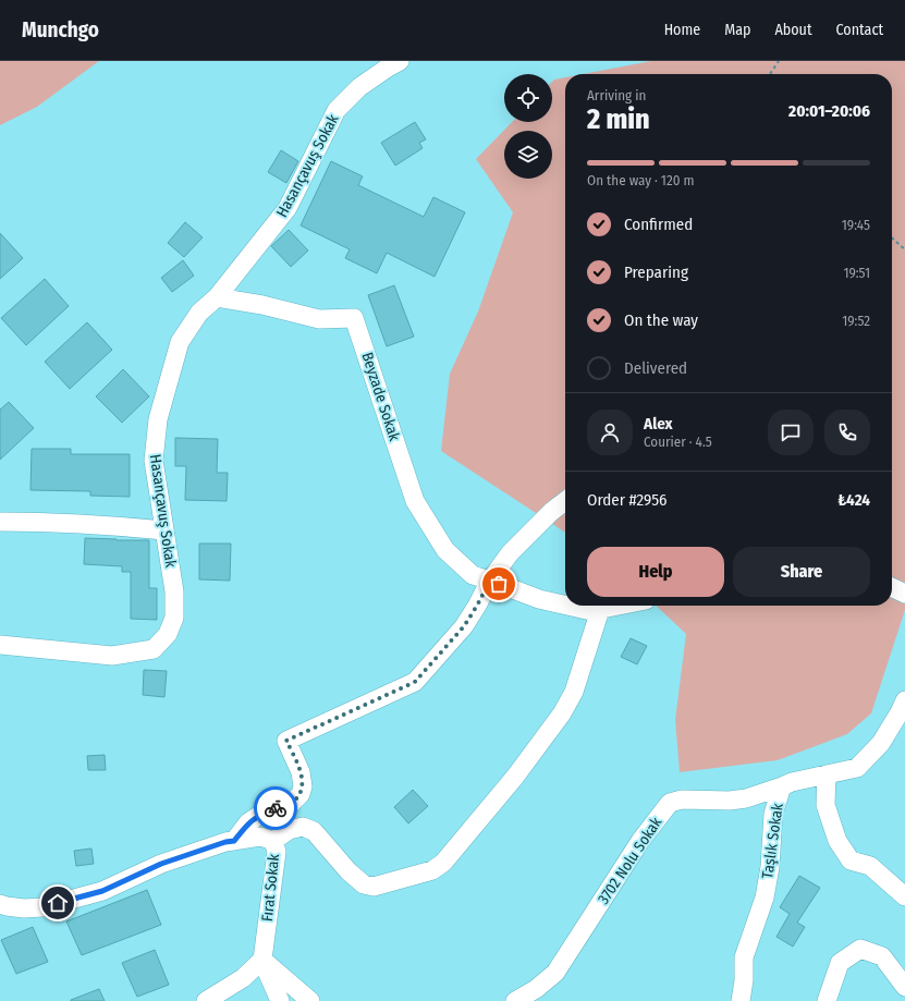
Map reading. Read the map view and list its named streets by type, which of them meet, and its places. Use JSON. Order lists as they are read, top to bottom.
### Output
{
  "streets": {
    "street": [
      "Hasançavuş Sokak",
      "Beyzade Sokak",
      "Taşlık Sokak",
      "3702 Nolu Sokak",
      "Fırat Sokak"
    ]
  },
  "crossings": [
    ["Hasançavuş Sokak", "Beyzade Sokak"],
    ["Taşlık Sokak", "3702 Nolu Sokak"]
  ],
  "page": {
    "header": "Munchgo",
    "nav": [
      "Home",
      "Map",
      "About",
      "Contact"
    ],
    "heading": ["2 min", "Arriving in", "20:01–20:06"],
    "panel": [
      "Alex",
      "Courier · 4.5",
      "Order #2956",
      "₺424"
    ],
    "bar": "On the way · 120 m",
    "list": [
      ["Confirmed", "19:45"],
      ["Preparing", "19:51"],
      ["On the way", "19:52"],
      "Delivered"
    ],
    "buttons": ["Help", "Share"]
  }
}
